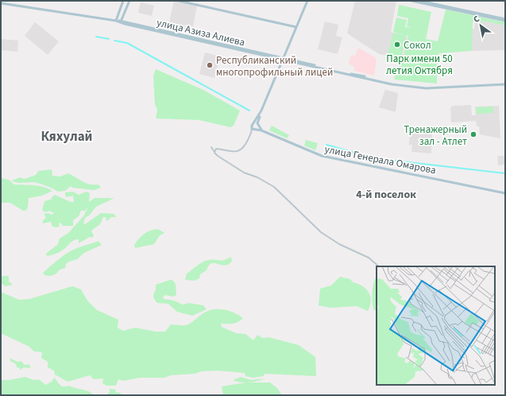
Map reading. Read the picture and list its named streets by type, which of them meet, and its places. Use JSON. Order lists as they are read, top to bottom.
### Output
{
  "streets": {
    "main road": ["улица Азиза Алиева", "улица Генерала Омарова"]
  },
  "districts": ["Кяхулай", "4-й поселок"],
  "parks": ["Парк имени 50 летия Октября"],
  "places": ["Сокол", "Республиканский многопрофильный лицей", "Тренажерный зал - Атлет"],
  "north": "top left"
}
